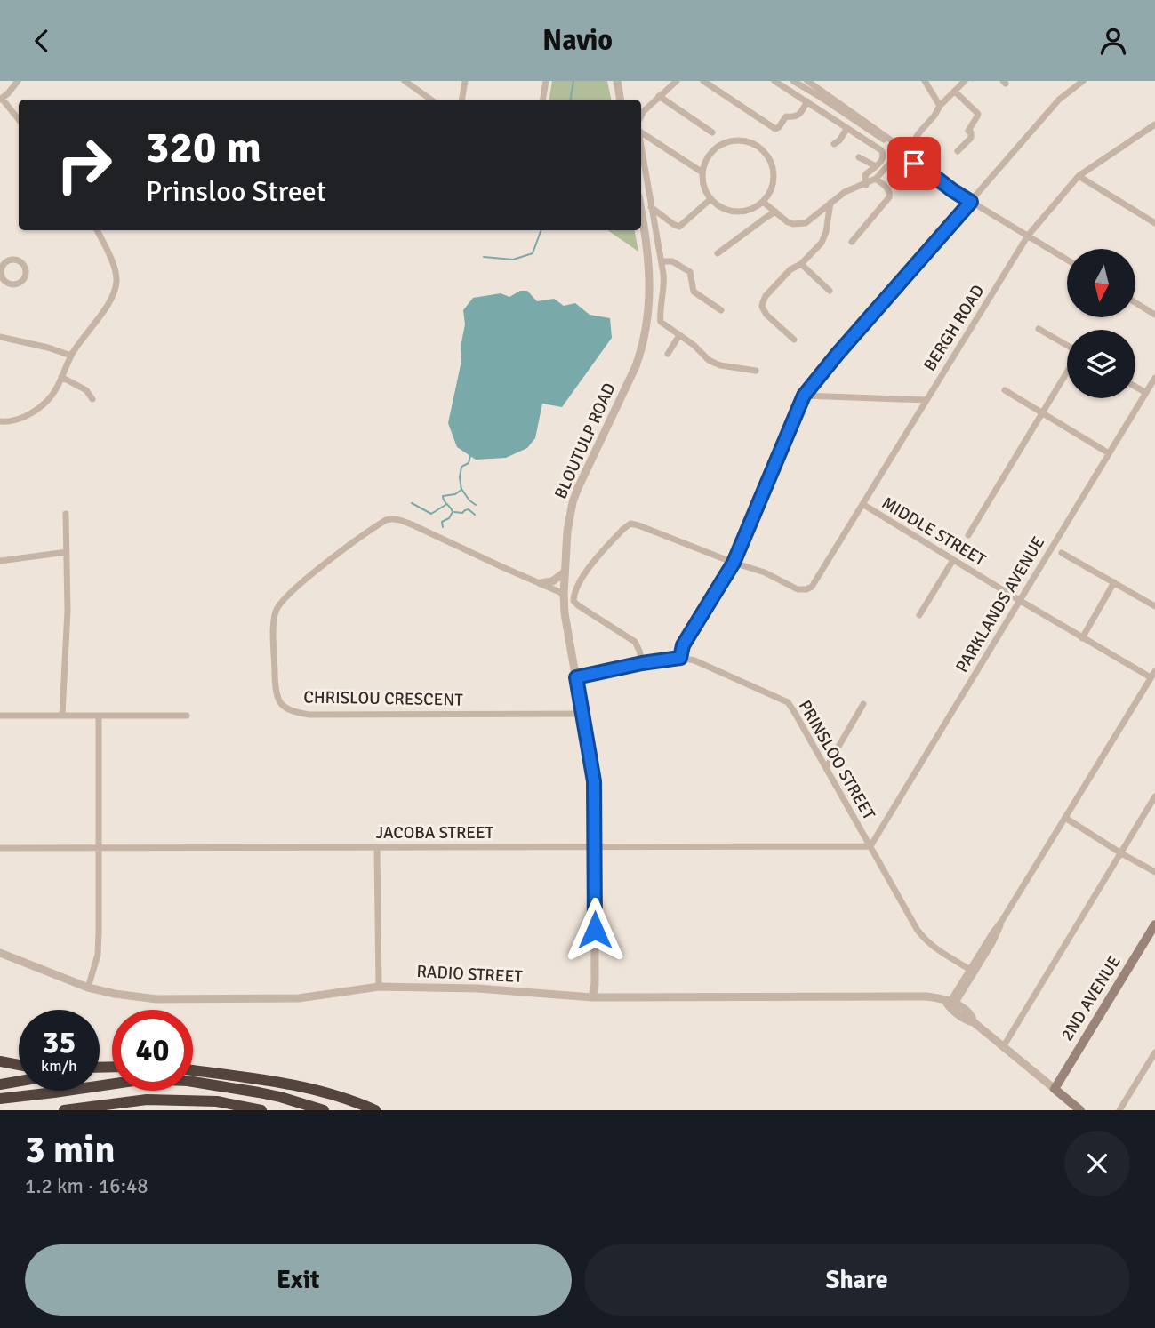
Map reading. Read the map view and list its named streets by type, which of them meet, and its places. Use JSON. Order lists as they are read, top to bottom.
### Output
{
  "streets": {
    "main road": ["2ND AVENUE"],
    "street": [
      "BERGH ROAD",
      "BLOUTULP ROAD",
      "MIDDLE STREET",
      "PARKLANDS AVENUE",
      "CHRISLOU CRESCENT",
      "PRINSLOO STREET",
      "JACOBA STREET",
      "RADIO STREET"
    ]
  },
  "crossings": [
    ["BERGH ROAD", "MIDDLE STREET"],
    ["BLOUTULP ROAD", "CHRISLOU CRESCENT"],
    ["BLOUTULP ROAD", "PRINSLOO STREET"],
    ["BLOUTULP ROAD", "JACOBA STREET"],
    ["BLOUTULP ROAD", "RADIO STREET"],
    ["MIDDLE STREET", "PARKLANDS AVENUE"],
    ["PARKLANDS AVENUE", "PRINSLOO STREET"],
    ["PARKLANDS AVENUE", "JACOBA STREET"],
    ["PRINSLOO STREET", "JACOBA STREET"]
  ],
  "north": "bottom",
  "page": {
    "header": "Navio",
    "turn": ["320 m", "Prinsloo Street"],
    "speed": "35 km/h",
    "limit": "40",
    "heading": ["3 min", "1.2 km · 16:48"],
    "buttons": ["Exit", "Share"]
  }
}
